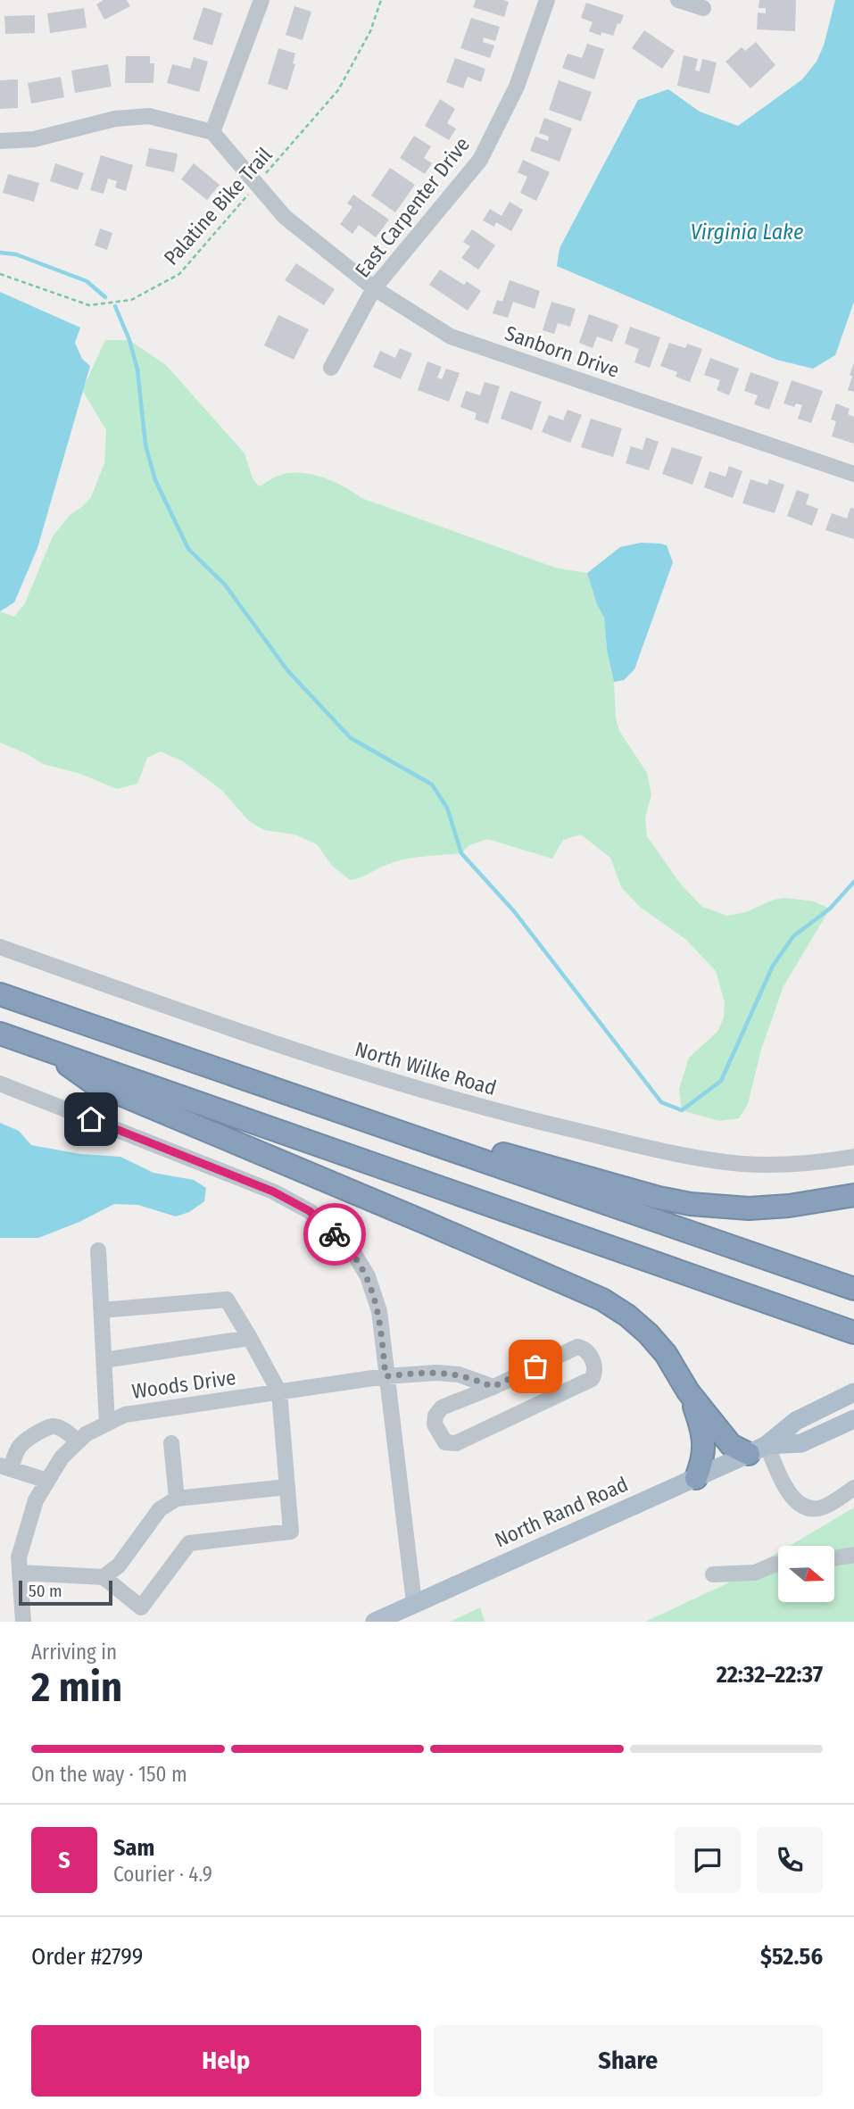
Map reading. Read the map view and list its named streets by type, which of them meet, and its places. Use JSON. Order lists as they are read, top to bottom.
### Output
{
  "streets": {
    "main road": ["North Rand Road"],
    "street": [
      "East Carpenter Drive",
      "Sanborn Drive",
      "North Wilke Road",
      "Woods Drive"
    ],
    "path": ["Palatine Bike Trail"]
  },
  "crossings": [
    ["Palatine Bike Trail", "Sanborn Drive"],
    ["East Carpenter Drive", "Sanborn Drive"]
  ],
  "water": ["Virginia Lake"],
  "scale_bar": "50 m",
  "north": "right",
  "page": {
    "scale": "50 m",
    "heading": ["2 min", "Arriving in", "22:32–22:37"],
    "panel": [
      "Sam",
      "Courier · 4.9",
      "Order #2799",
      "$52.56"
    ],
    "bar": "On the way · 150 m",
    "round": "S",
    "buttons": ["Help", "Share"]
  }
}
